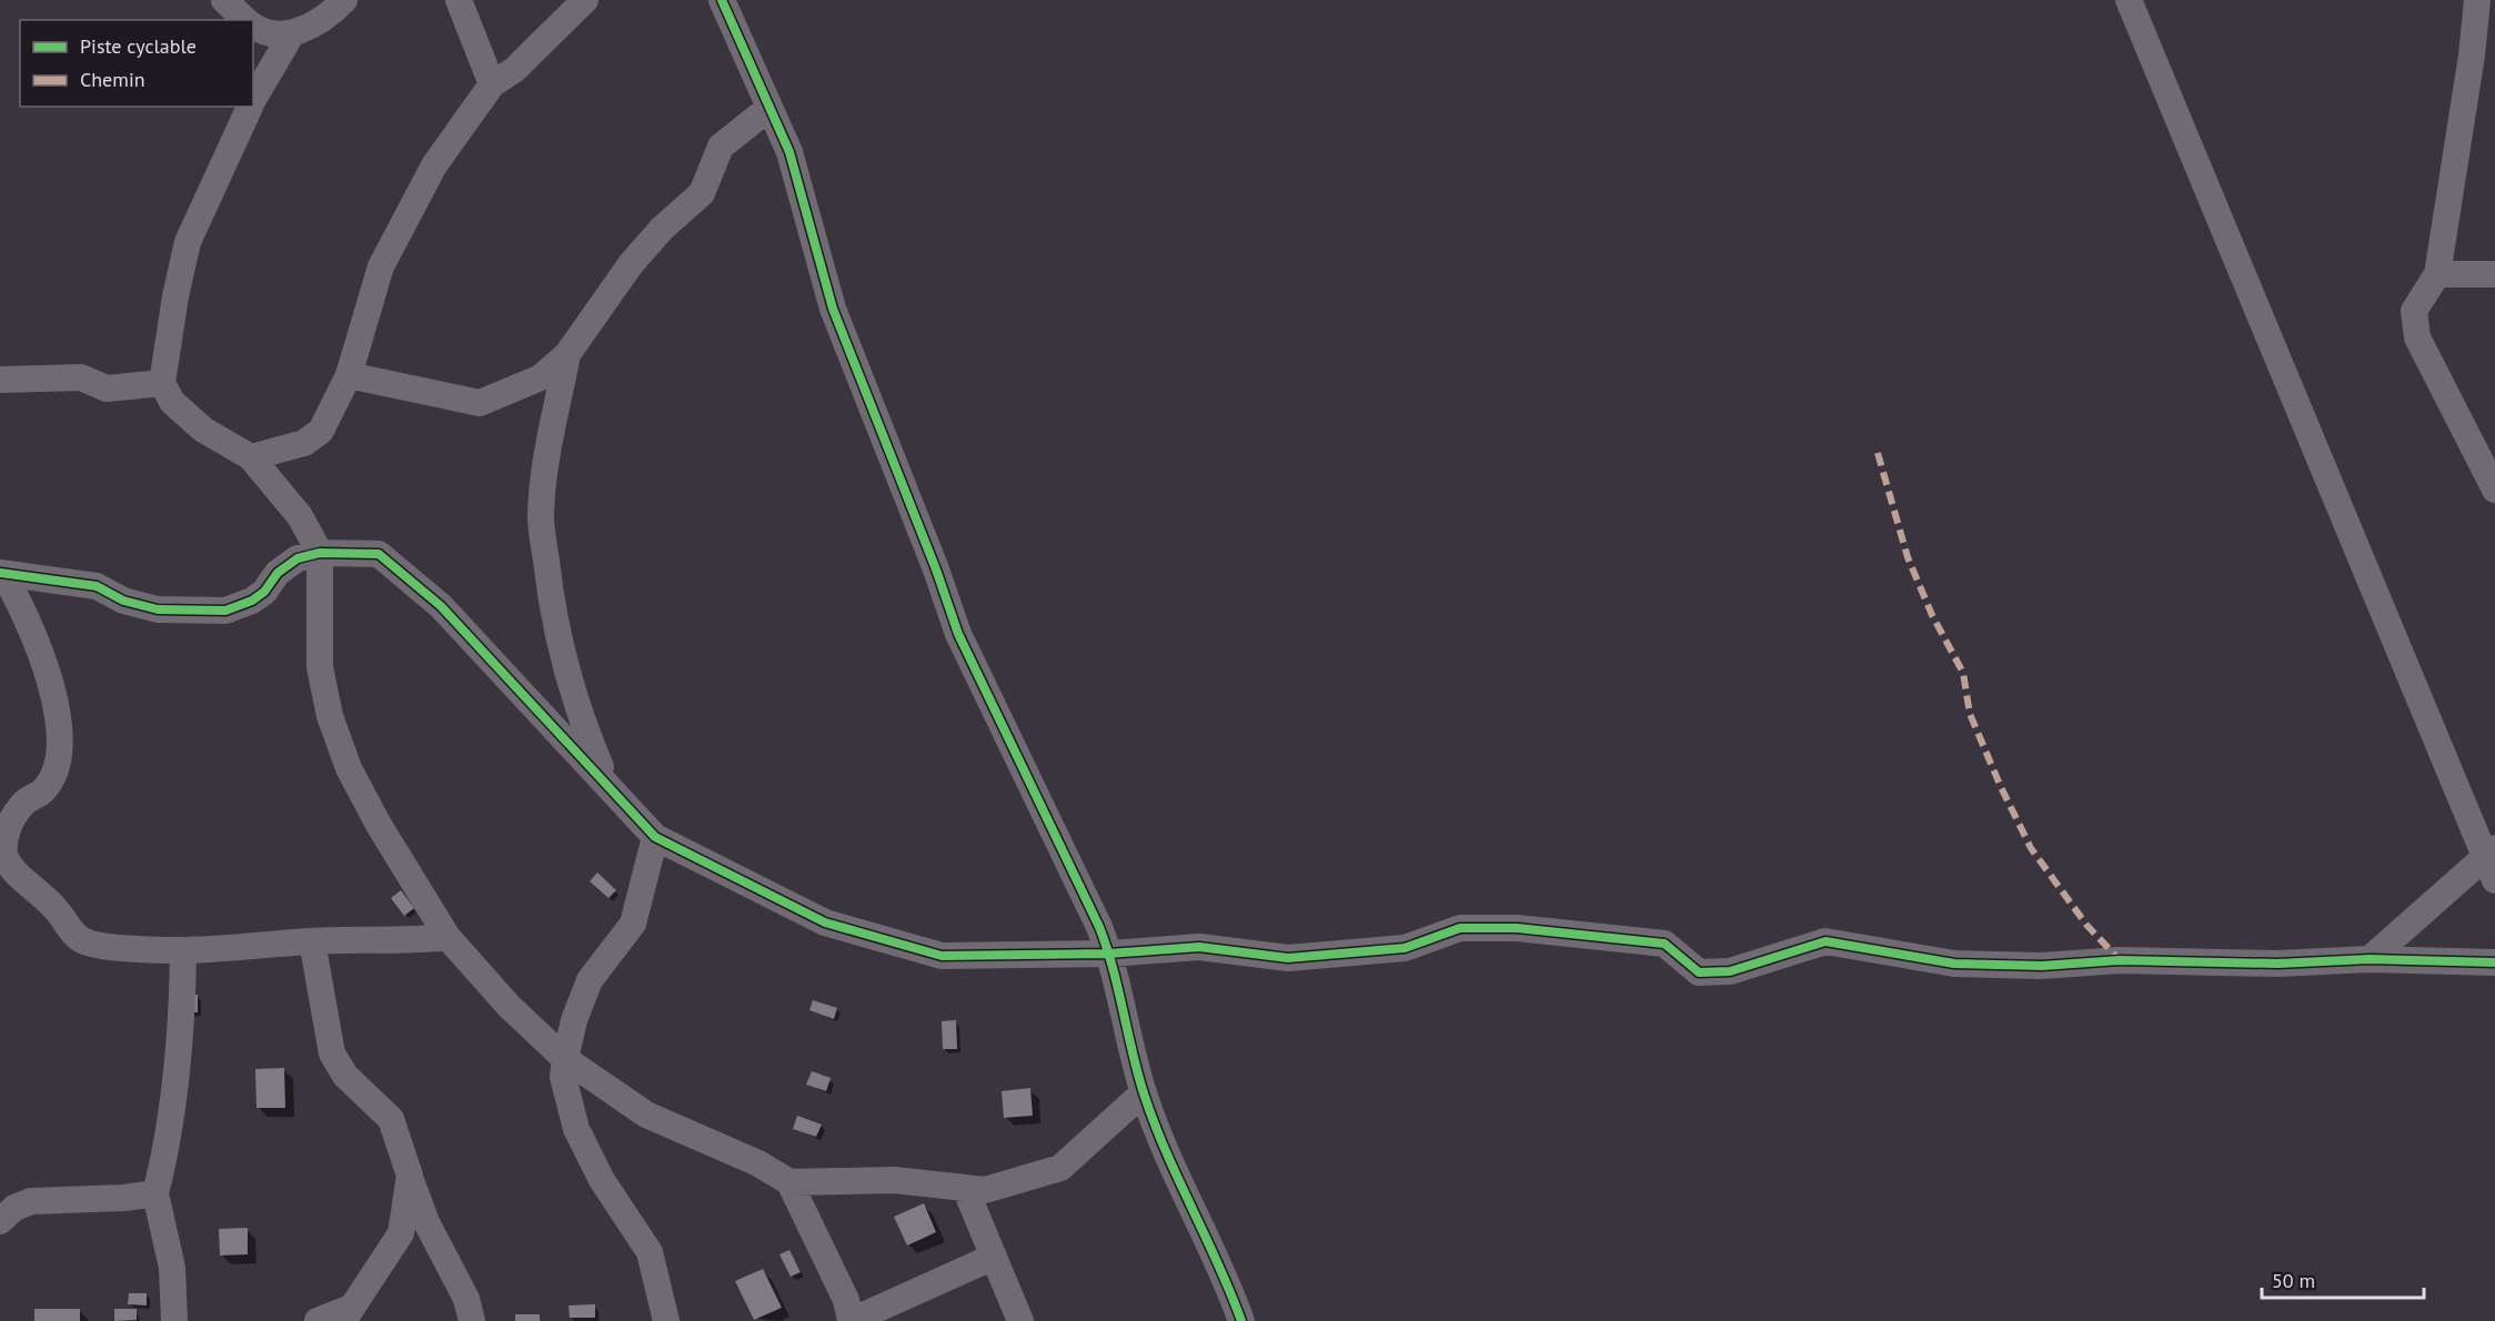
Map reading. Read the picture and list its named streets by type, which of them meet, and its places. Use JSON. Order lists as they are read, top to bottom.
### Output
{
  "legend": ["Piste cyclable", "Chemin"],
  "scale_bar": "50 m"
}
